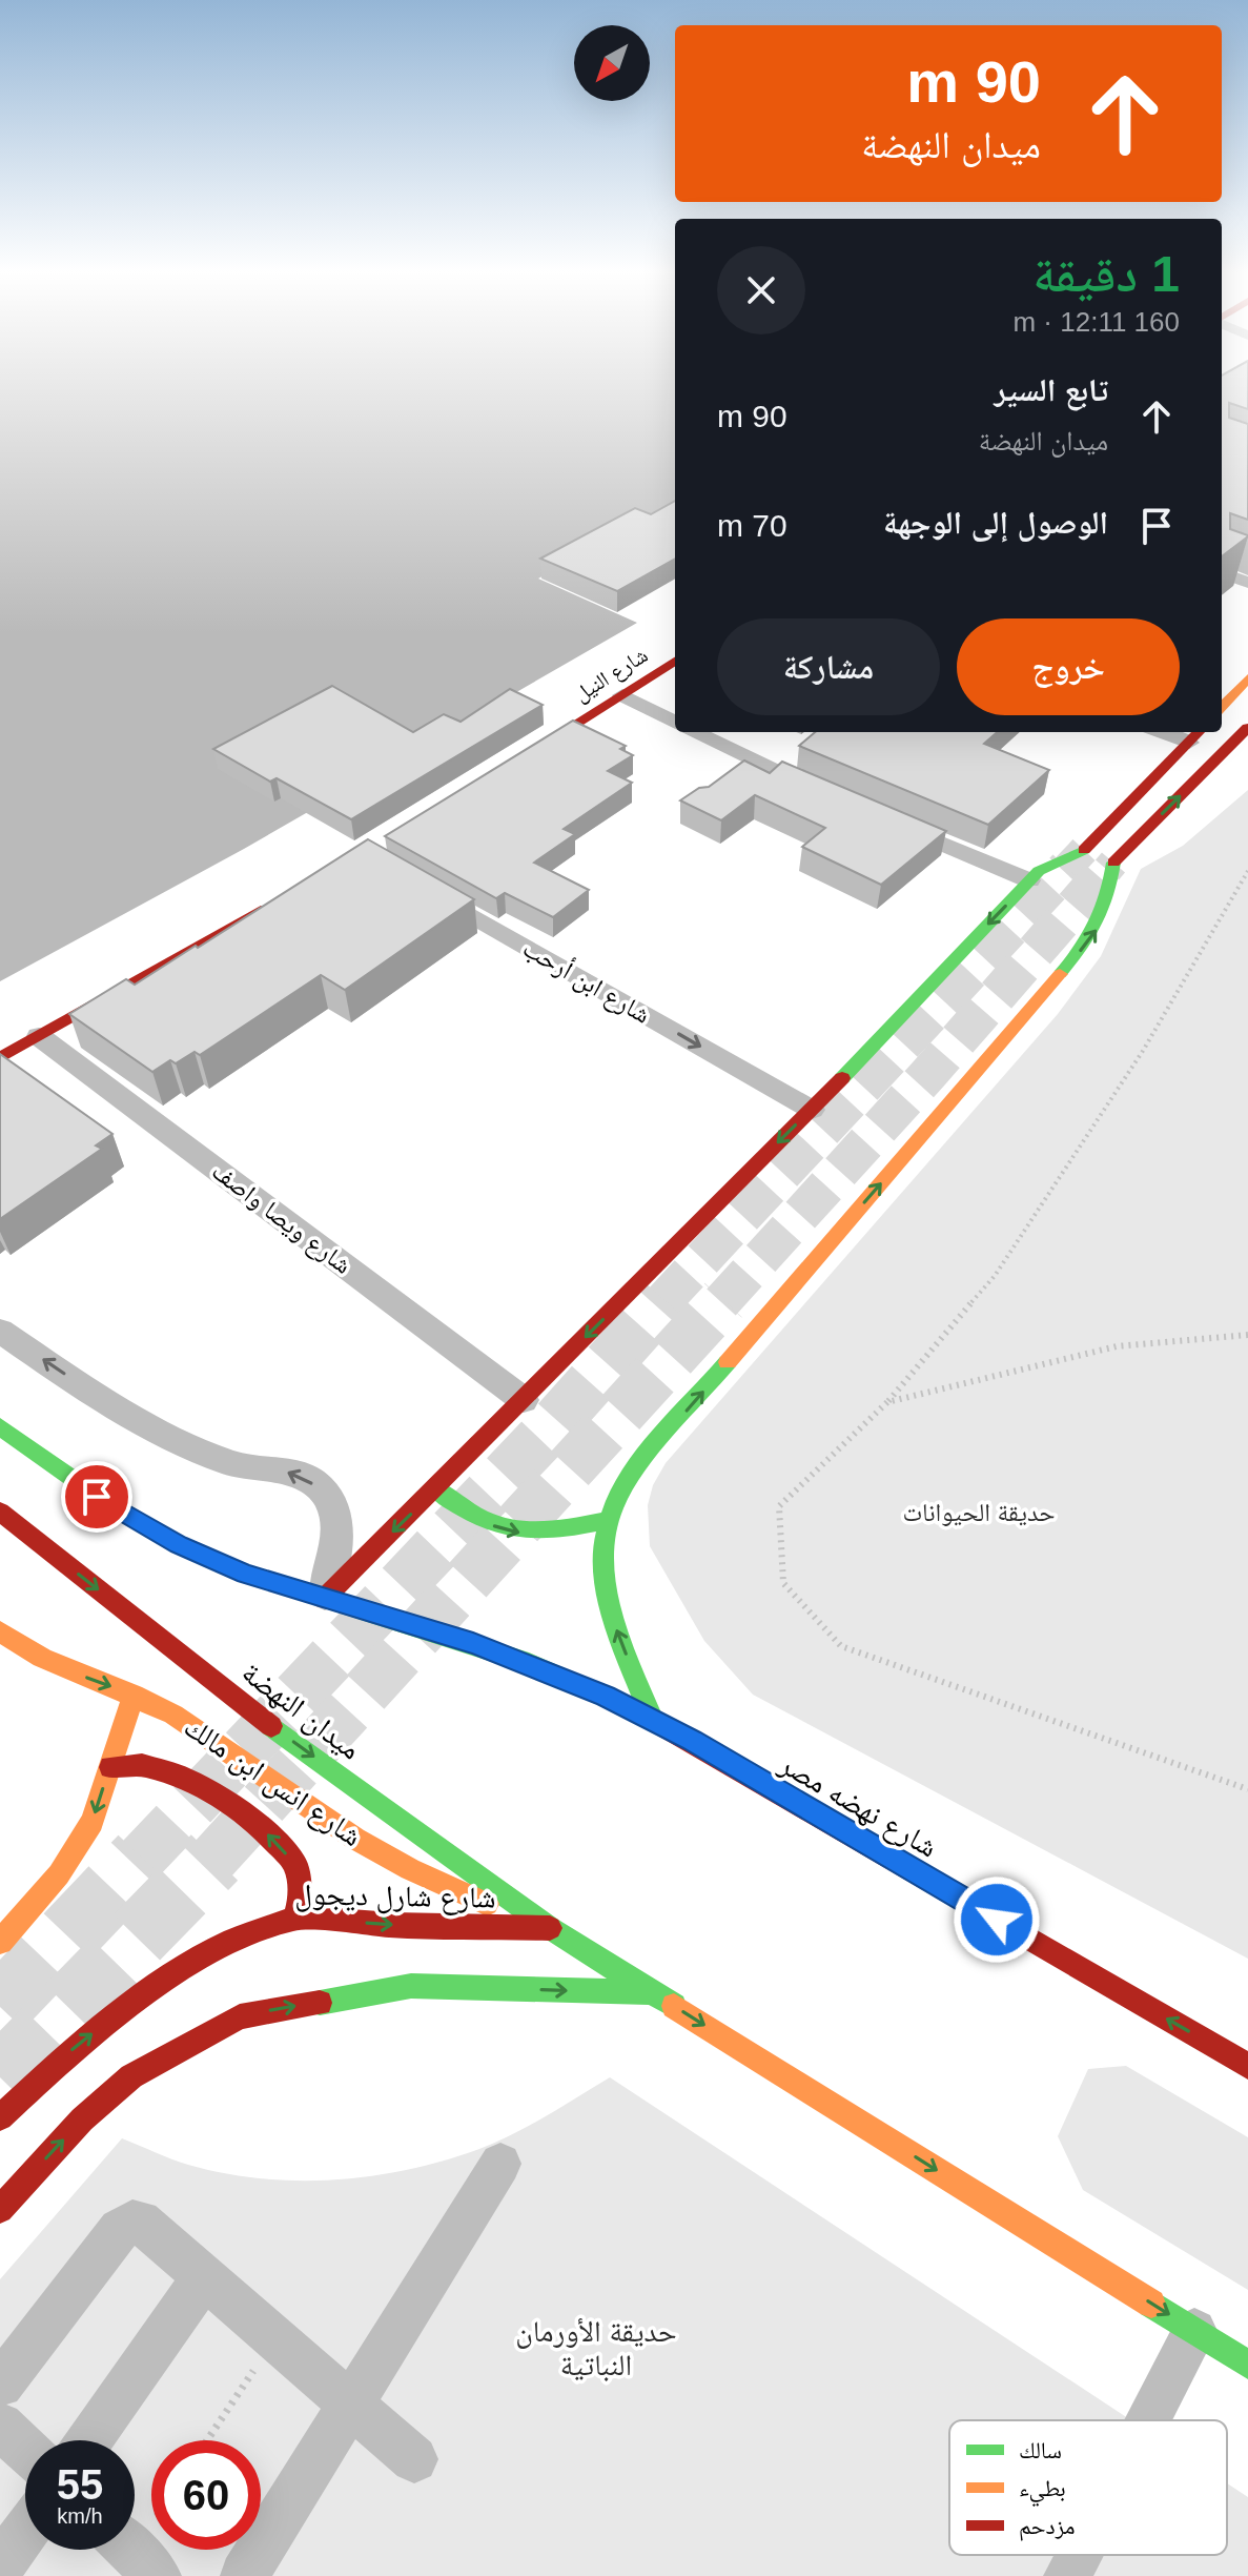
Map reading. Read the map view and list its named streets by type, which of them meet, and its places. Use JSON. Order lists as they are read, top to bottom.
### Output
{
  "streets": {
    "main road": [
      "شارع النيل",
      "ميدان النهضة",
      "شارع انس ابن مالك",
      "شارع نهضه مصر",
      "شارع شارل ديجول"
    ],
    "street": ["شارع ابن أرحب", "شارع ويصا واصف"]
  },
  "crossings": [
    ["ميدان النهضة", "شارع انس ابن مالك"],
    ["ميدان النهضة", "شارع شارل ديجول"],
    ["شارع انس ابن مالك", "شارع شارل ديجول"]
  ],
  "one_way": ["شارع ابن أرحب", "شارع نهضه مصر"],
  "parks": ["حديقة الحيوانات", "حديقة الأورمان النباتية"],
  "legend": ["سالك", "بطيء", "مزدحم"],
  "north": "bottom left",
  "page": {
    "turn": ["90 m", "ميدان النهضة"],
    "heading": ["1 دقيقة", "160 m · 12:11"],
    "list": [
      {
        "name": "تابع السير",
        "note": "ميدان النهضة",
        "value": "90 m"
      },
      {
        "name": "الوصول إلى الوجهة",
        "value": "70 m"
      }
    ],
    "buttons": ["خروج", "مشاركة"],
    "speed": "55 km/h",
    "limit": "60"
  }
}
